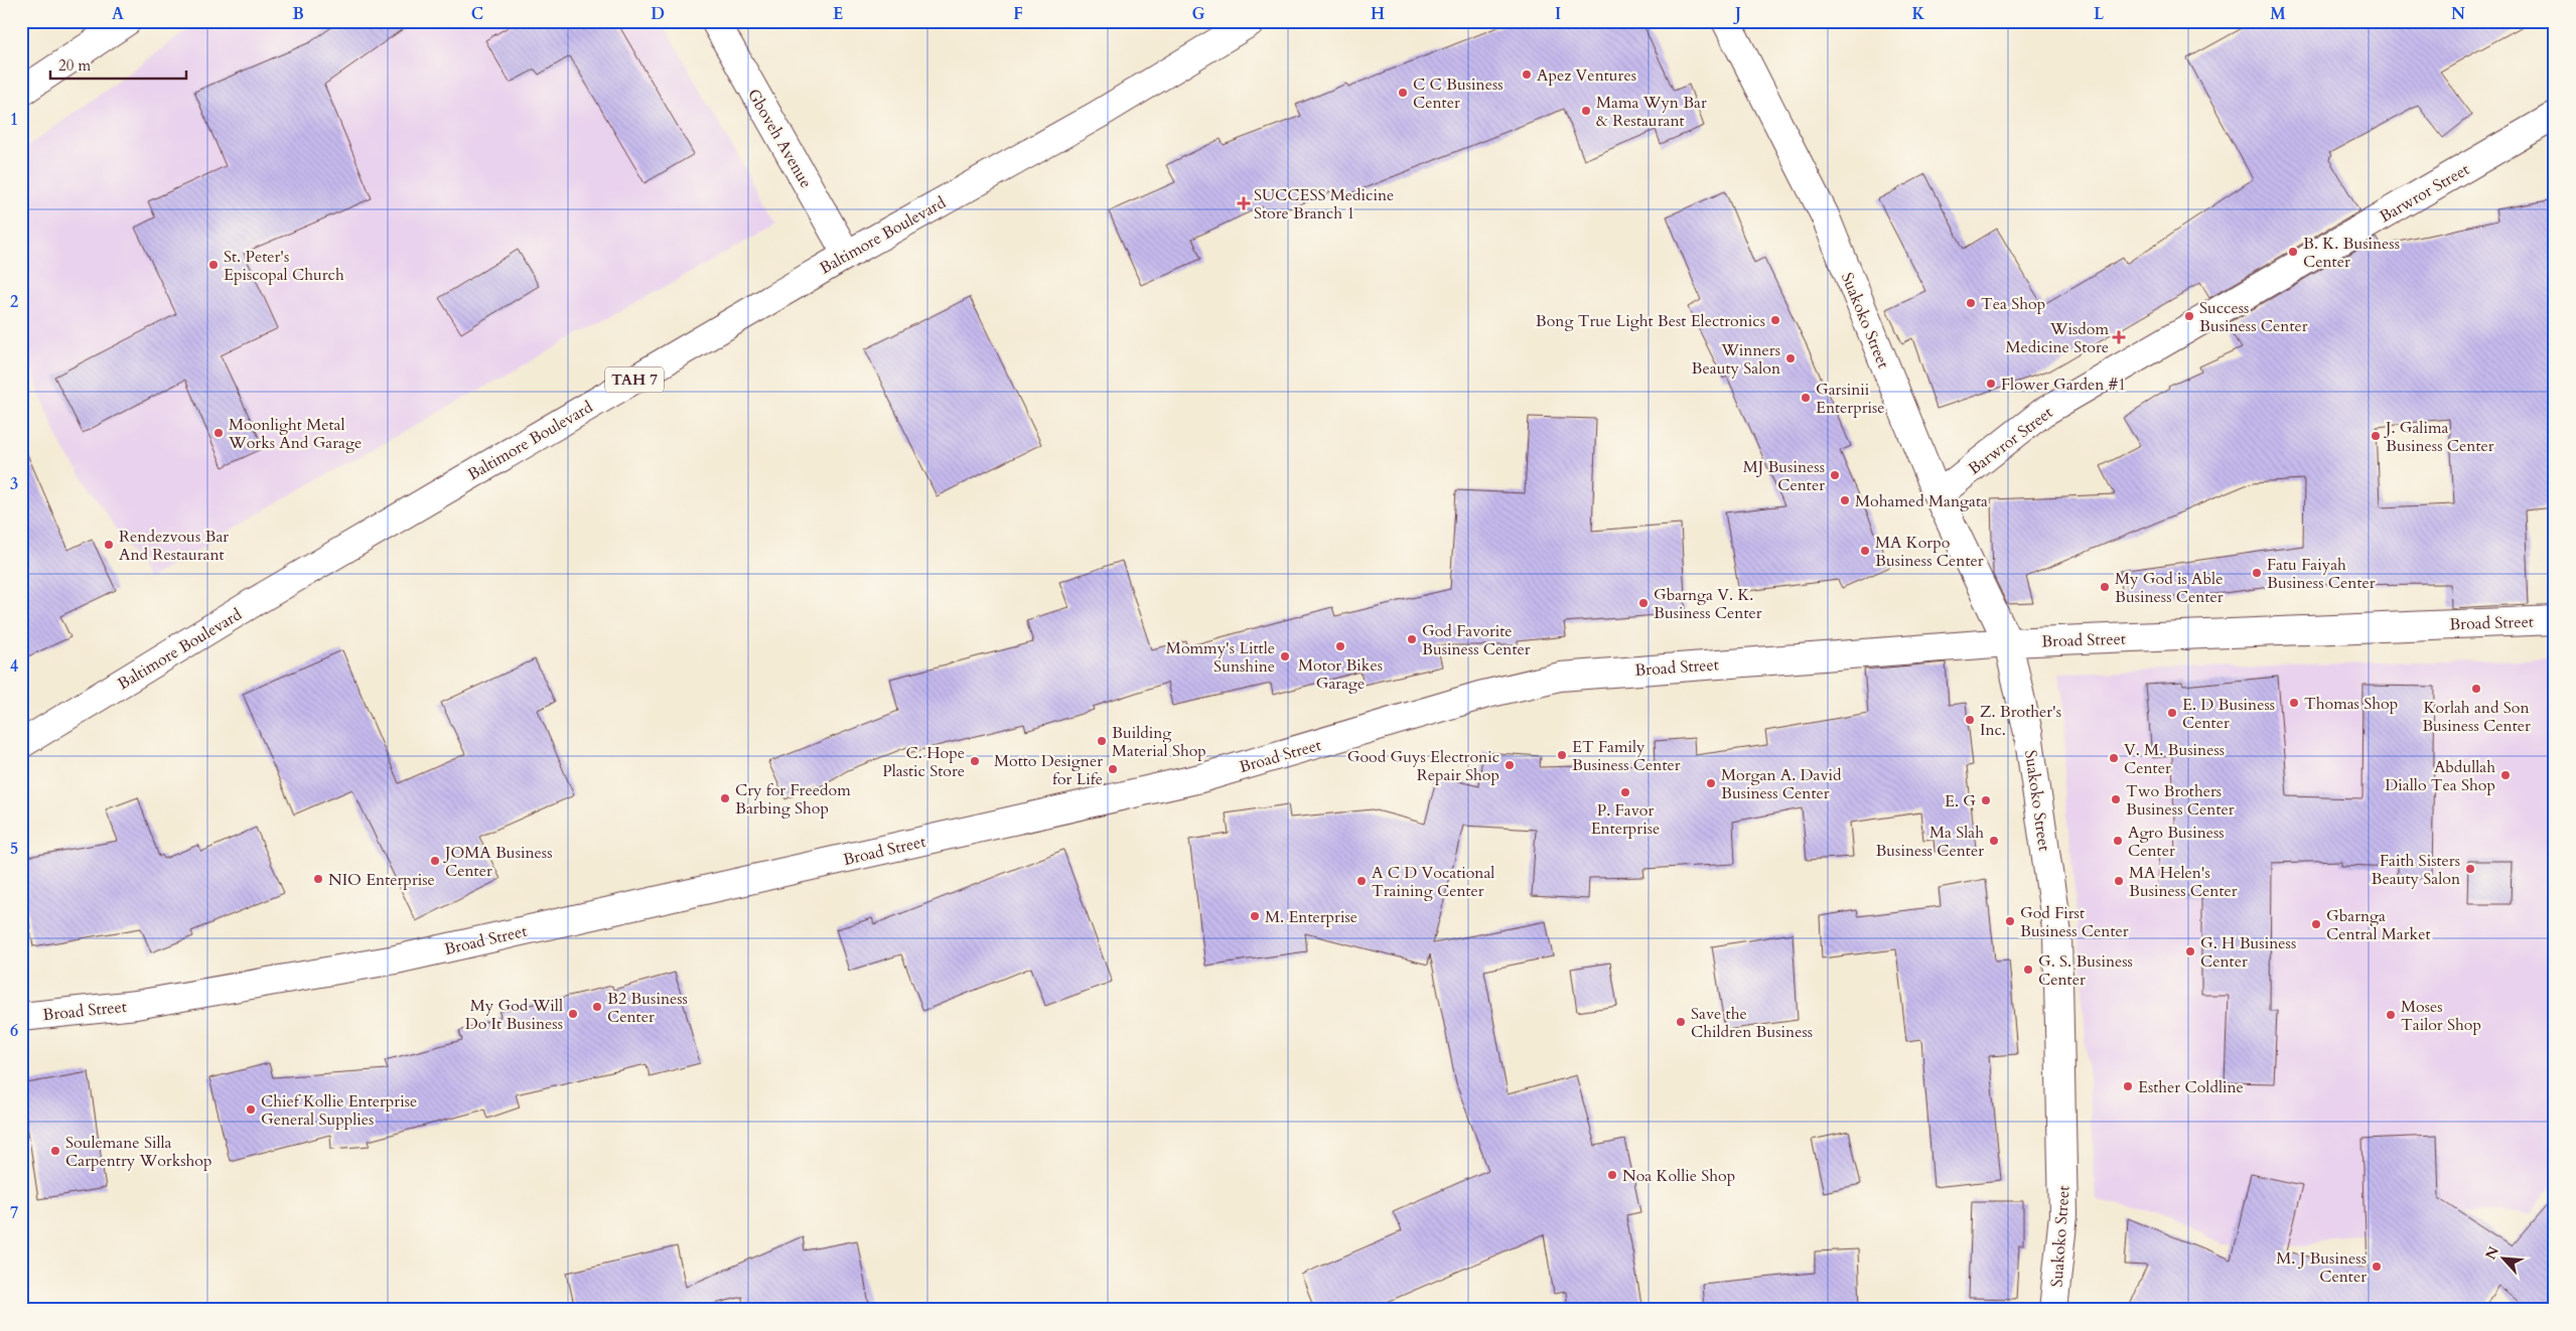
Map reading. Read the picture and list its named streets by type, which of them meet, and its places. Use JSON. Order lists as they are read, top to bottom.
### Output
{
  "streets": {
    "main road": [
      "Gboveh Avenue",
      "Barwror Street",
      "Baltimore Boulevard",
      "Suakoko Street",
      "TAH 7",
      "Broad Street"
    ]
  },
  "crossings": [
    ["Gboveh Avenue", "Baltimore Boulevard"],
    ["Barwror Street", "Suakoko Street"],
    ["Suakoko Street", "Broad Street"]
  ],
  "places": {
    "other": [
      "Apez Ventures",
      "C C Business Center",
      "Mama Wyn Bar & Restaurant",
      "B. K. Business Center",
      "St. Peter's Episcopal Church",
      "Tea Shop",
      "Success Business Center",
      "Bong True Light Best Electronics",
      "Winners Beauty Salon",
      "Flower Garden #1",
      "Garsinii Enterprise",
      "Moonlight Metal Works And Garage",
      "J. Galima Business Center",
      "MJ Business Center",
      "Mohamed Mangata",
      "Rendezvous Bar And Restaurant",
      "MA Korpo Business Center",
      "Fatu Faiyah Business Center",
      "My God is Able Business Center",
      "Gbarnga V. K. Business Center",
      "God Favorite Business Center",
      "Motor Bikes Garage",
      "Mommy's Little Sunshine",
      "Korlah and Son Business Center",
      "Thomas Shop",
      "E. D Business Center",
      "Z. Brother's Inc.",
      "Building Material Shop",
      "ET Family Business Center",
      "V. M. Business Center",
      "C. Hope Plastic Store",
      "Good Guys Electronic Repair Shop",
      "Motto Designer for Life",
      "Abdullah Diallo Tea Shop",
      "Morgan A. David Business Center",
      "P. Favor Enterprise",
      "Cry for Freedom Barbing Shop",
      "Two Brothers Business Center",
      "E. G",
      "Ma Slah Business Center",
      "Agro Business Center",
      "JOMA Business Center",
      "Faith Sisters Beauty Salon",
      "NIO Enterprise",
      "A C D Vocational Training Center",
      "MA Helen's Business Center",
      "M. Enterprise",
      "God First Business Center",
      "Gbarnga Central Market",
      "G. H Business Center",
      "G. S. Business Center",
      "B2 Business Center",
      "My God Will Do It Business",
      "Moses Tailor Shop",
      "Save the Children Business",
      "Esther Coldline",
      "Chief Kollie Enterprise General Supplies",
      "Soulemane Silla Carpentry Workshop",
      "Noa Kollie Shop",
      "M. J Business Center"
    ],
    "health": ["SUCCESS Medicine Store Branch 1", "Wisdom Medicine Store"]
  },
  "scale_bar": "20 m",
  "north": "top left",
  "grid": {
    "columns": [
      "A",
      "B",
      "C",
      "D",
      "E",
      "F",
      "G",
      "H",
      "I",
      "J",
      "K",
      "L",
      "M",
      "N"
    ],
    "rows": [
      "1",
      "2",
      "3",
      "4",
      "5",
      "6",
      "7"
    ]
  }
}
